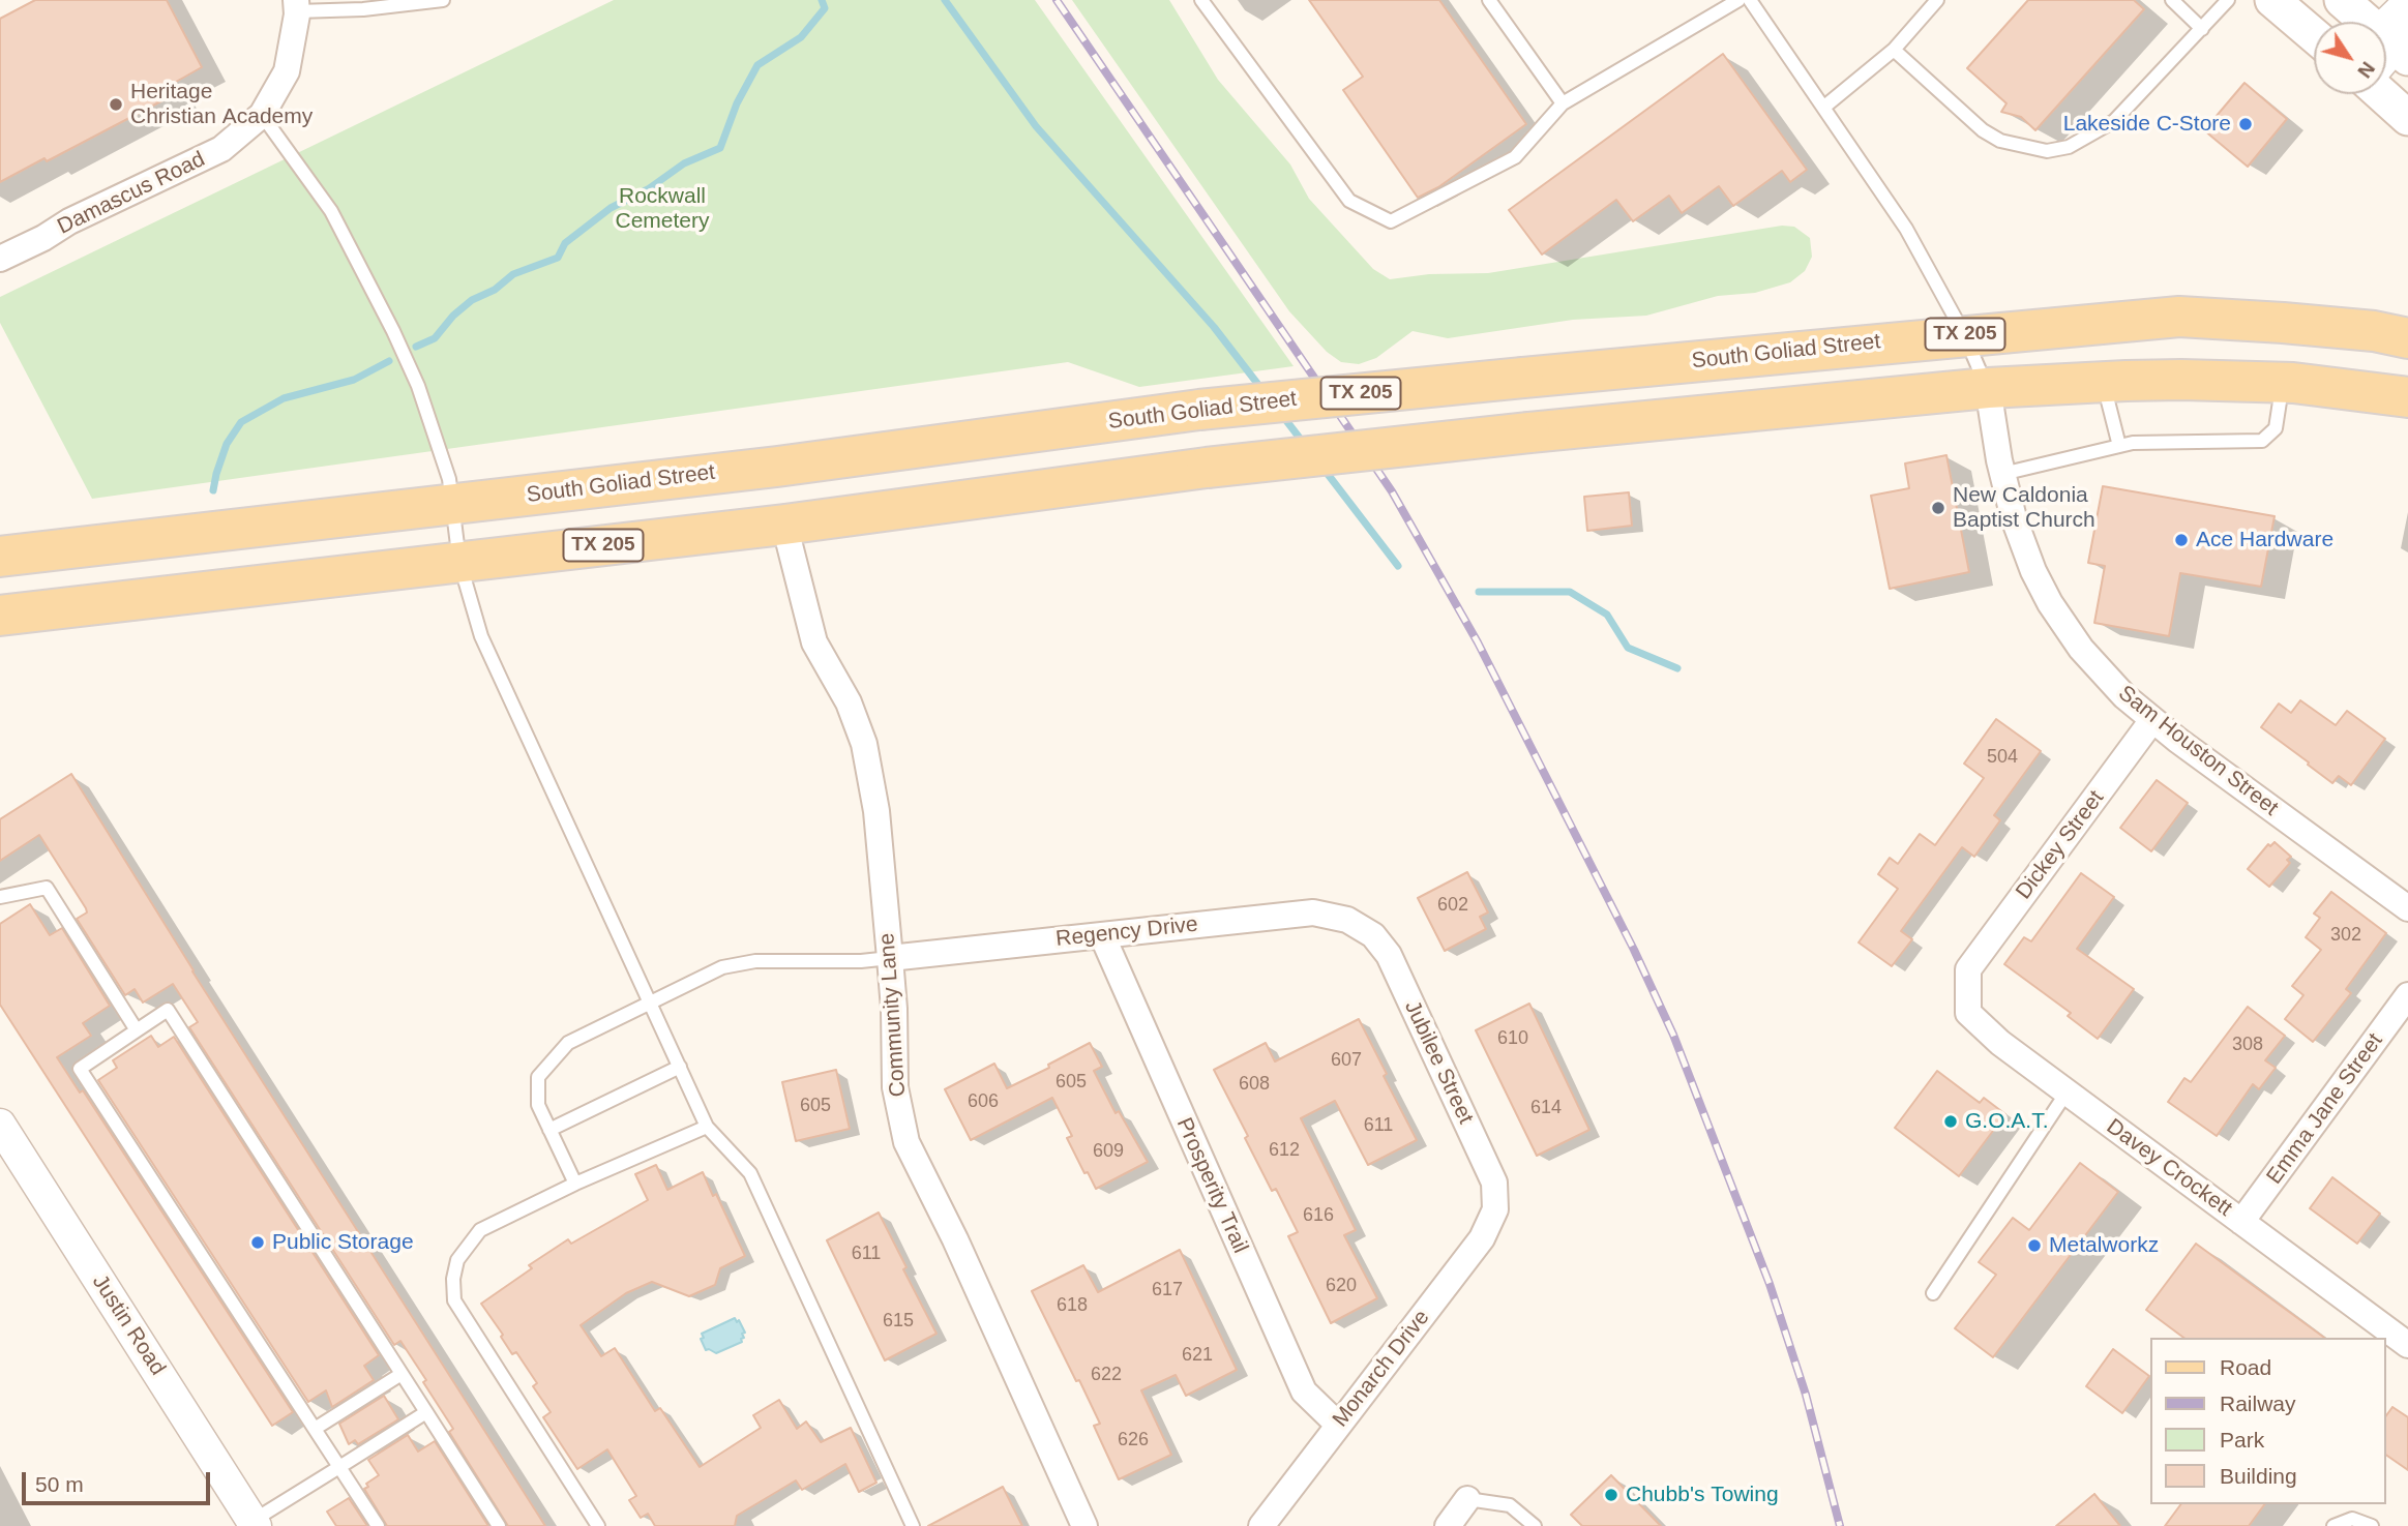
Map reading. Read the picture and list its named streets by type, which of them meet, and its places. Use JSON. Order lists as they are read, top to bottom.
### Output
{
  "streets": {
    "main road": ["TX 205", "South Goliad Street"],
    "street": [
      "Damascus Road",
      "Sam Houston Street",
      "Dickey Street",
      "Regency Drive",
      "Community Lane",
      "Jubilee Street",
      "Emma Jane Street",
      "Davey Crockett",
      "Prosperity Trail",
      "Justin Road",
      "Monarch Drive"
    ]
  },
  "crossings": [
    ["TX 205", "Sam Houston Street"],
    ["TX 205", "Community Lane"],
    ["Sam Houston Street", "Dickey Street"],
    ["Dickey Street", "Davey Crockett"],
    ["Regency Drive", "Community Lane"],
    ["Regency Drive", "Jubilee Street"],
    ["Regency Drive", "Prosperity Trail"],
    ["Jubilee Street", "Monarch Drive"],
    ["Emma Jane Street", "Davey Crockett"],
    ["Prosperity Trail", "Monarch Drive"]
  ],
  "parks": ["Rockwall Cemetery"],
  "places": [
    "Heritage Christian Academy",
    "Lakeside C-Store",
    "New Caldonia Baptist Church",
    "Ace Hardware",
    "G.O.A.T.",
    "Public Storage",
    "Metalworkz",
    "Chubb's Towing"
  ],
  "house_numbers": [
    "504",
    "602",
    "302",
    "610",
    "308",
    "607",
    "605",
    "608",
    "606",
    "605",
    "614",
    "611",
    "612",
    "609",
    "616",
    "611",
    "620",
    "617",
    "618",
    "615",
    "621",
    "622",
    "626"
  ],
  "legend": [
    "Road",
    "Railway",
    "Park",
    "Building"
  ],
  "scale_bar": "50 m",
  "north": "bottom right"
}
